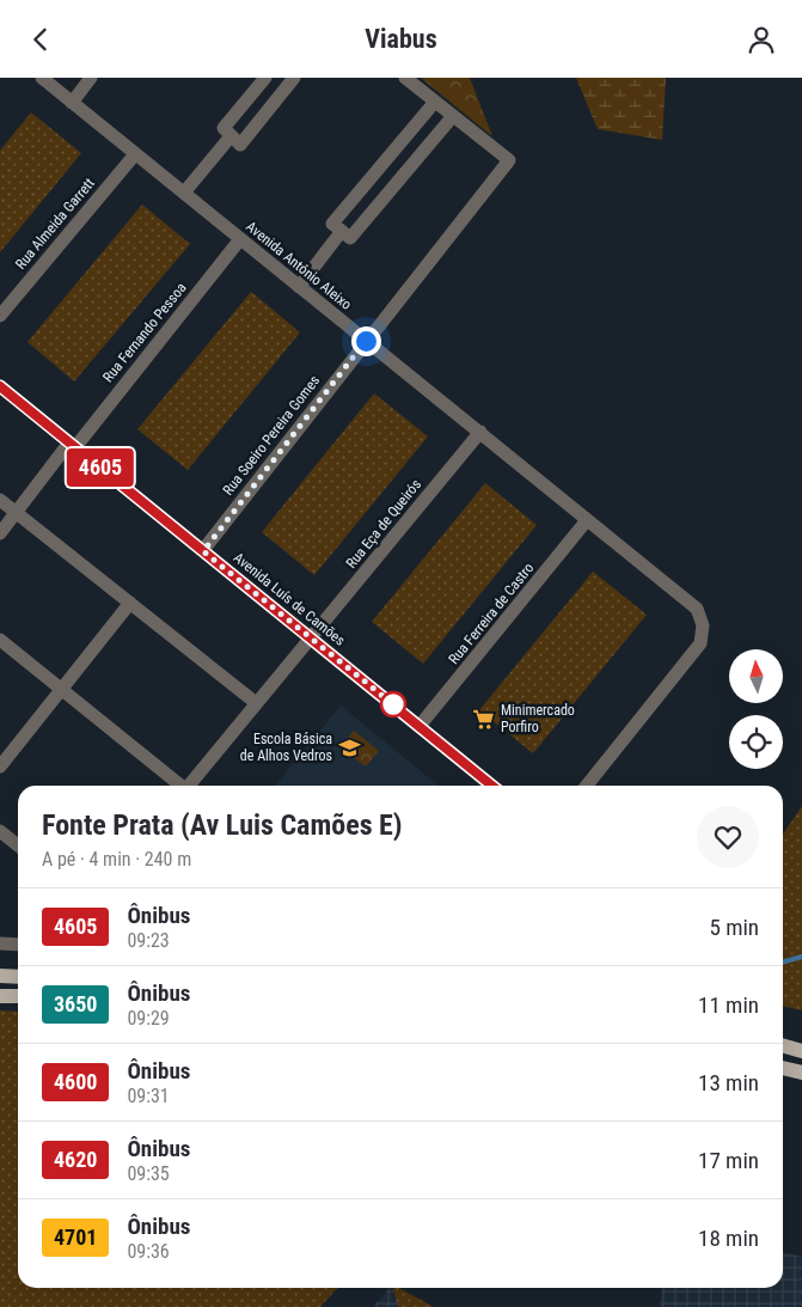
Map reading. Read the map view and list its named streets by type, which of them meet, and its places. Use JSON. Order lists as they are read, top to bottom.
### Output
{
  "streets": {
    "street": [
      "Rua Almeida Garrett",
      "Avenida António Aleixo",
      "Rua Fernando Pessoa",
      "Rua Soeiro Pereira Gomes",
      "Rua Eça de Queirós",
      "Avenida Luís de Camões",
      "Rua Ferreira de Castro"
    ]
  },
  "crossings": [
    ["Rua Almeida Garrett", "Avenida António Aleixo"],
    ["Avenida António Aleixo", "Rua Fernando Pessoa"],
    ["Avenida António Aleixo", "Rua Soeiro Pereira Gomes"],
    ["Avenida António Aleixo", "Rua Eça de Queirós"],
    ["Avenida António Aleixo", "Rua Ferreira de Castro"],
    ["Rua Fernando Pessoa", "Avenida Luís de Camões"],
    ["Rua Soeiro Pereira Gomes", "Avenida Luís de Camões"],
    ["Rua Eça de Queirós", "Avenida Luís de Camões"],
    ["Avenida Luís de Camões", "Rua Ferreira de Castro"]
  ],
  "places": {
    "supermarket": ["Minimercado Porfiro"],
    "school or university": ["Escola Básica de Alhos Vedros"]
  },
  "lines": ["bus line 4605"],
  "north": "top",
  "page": {
    "header": "Viabus",
    "on_map": "4605",
    "heading": ["Fonte Prata (Av Luis Camões E)", "A pé · 4 min · 240 m"],
    "list": [
      {
        "mark": "4605",
        "name": "Ônibus",
        "note": "09:23",
        "value": "5 min"
      },
      {
        "mark": "3650",
        "name": "Ônibus",
        "note": "09:29",
        "value": "11 min"
      },
      {
        "mark": "4600",
        "name": "Ônibus",
        "note": "09:31",
        "value": "13 min"
      },
      {
        "mark": "4620",
        "name": "Ônibus",
        "note": "09:35",
        "value": "17 min"
      },
      {
        "mark": "4701",
        "name": "Ônibus",
        "note": "09:36",
        "value": "18 min"
      }
    ]
  }
}
